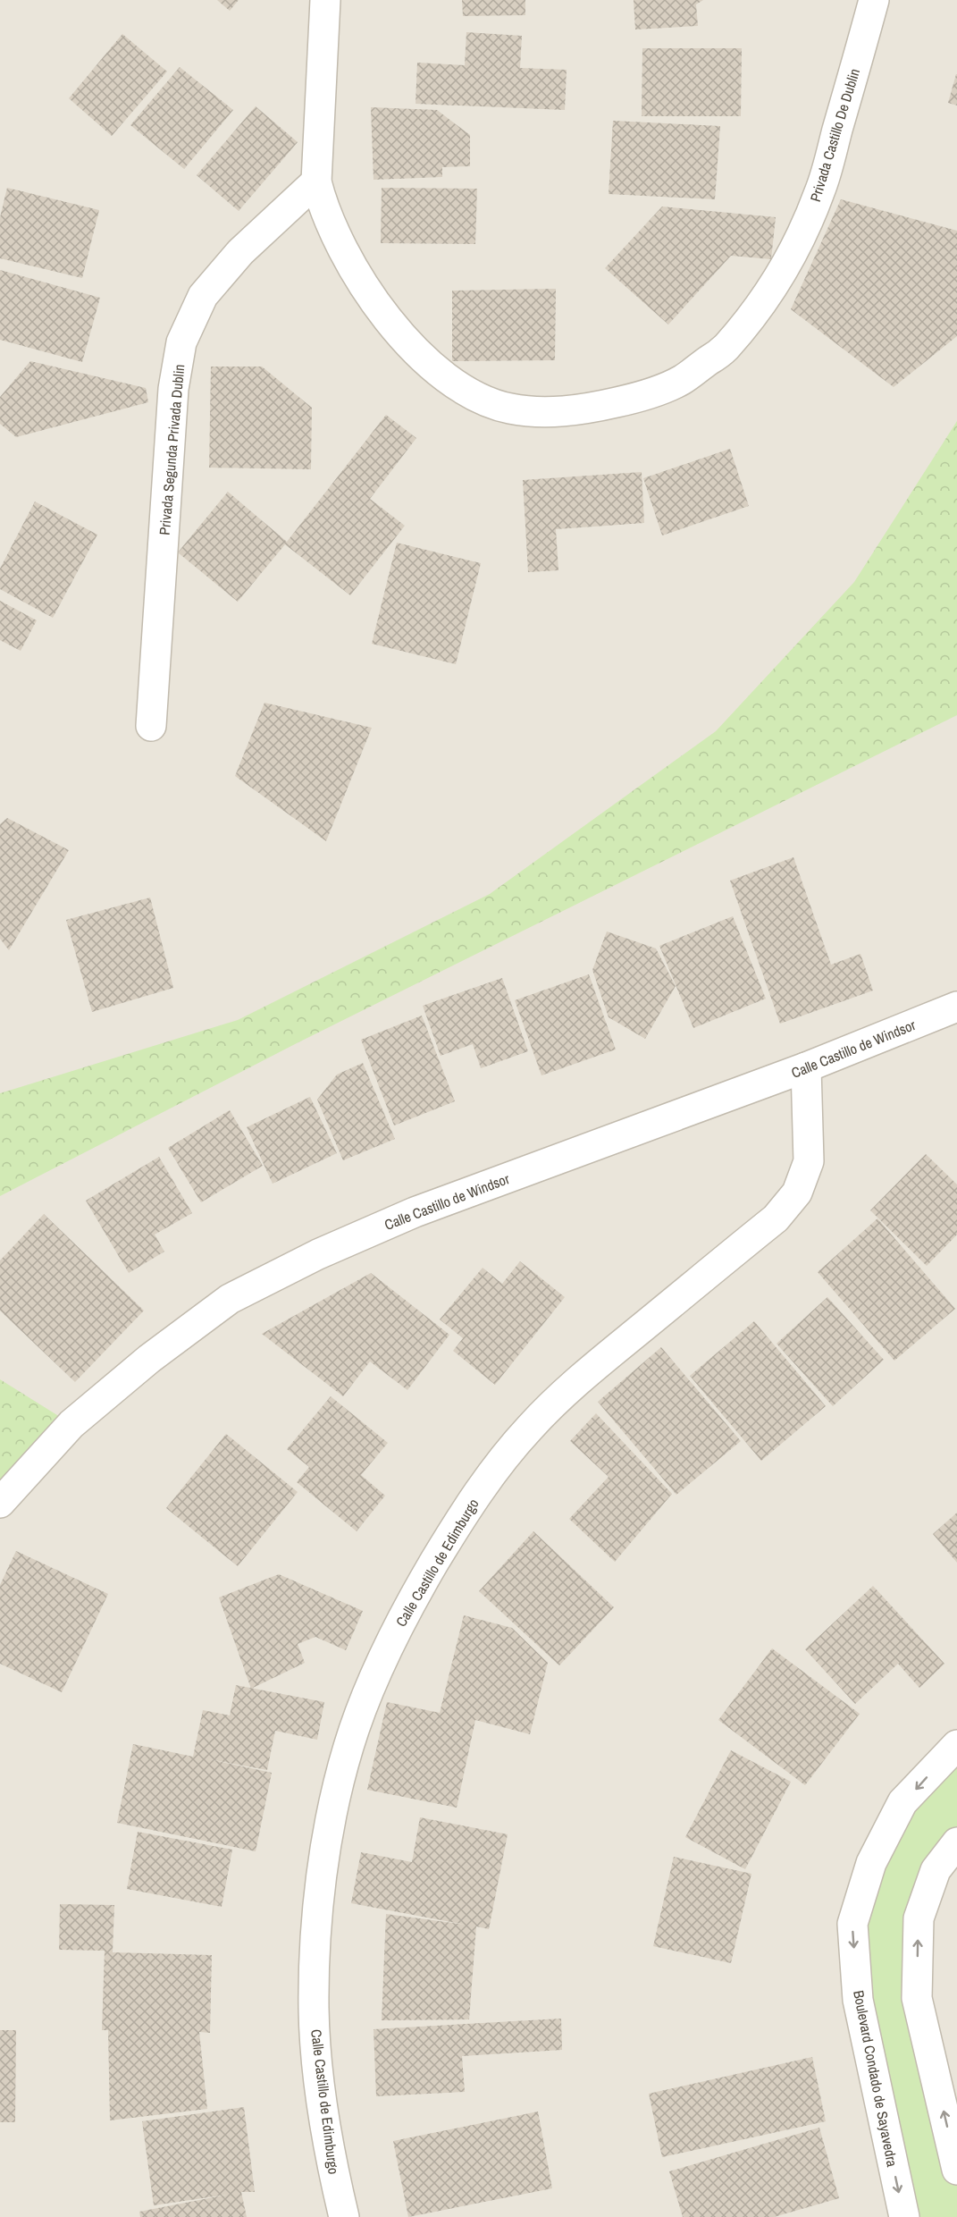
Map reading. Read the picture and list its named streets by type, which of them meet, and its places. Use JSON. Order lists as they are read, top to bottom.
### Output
{
  "streets": {
    "street": [
      "Privada Castillo De Dublin",
      "Privada Segunda Privada Dublin",
      "Calle Castillo de Windsor",
      "Calle Castillo de Edimburgo",
      "Boulevard Condado de Sayavedra"
    ]
  },
  "crossings": [
    ["Privada Castillo De Dublin", "Privada Segunda Privada Dublin"],
    ["Calle Castillo de Windsor", "Calle Castillo de Edimburgo"]
  ]
}
